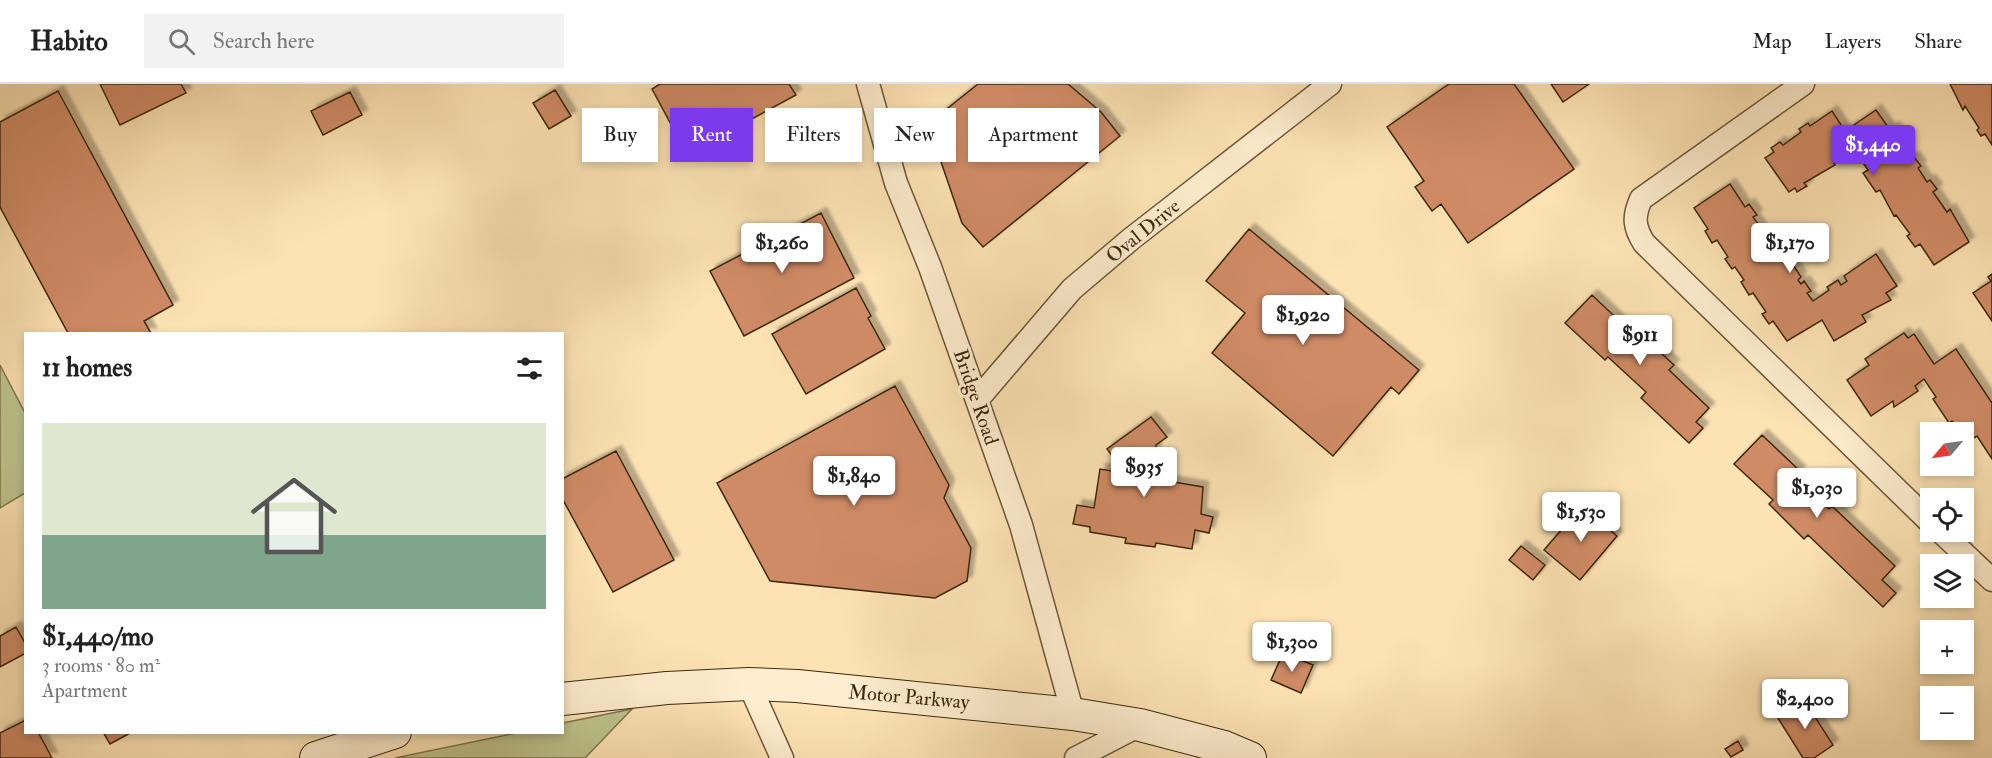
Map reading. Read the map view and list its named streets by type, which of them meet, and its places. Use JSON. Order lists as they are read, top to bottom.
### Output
{
  "streets": {
    "main road": ["Motor Parkway"],
    "street": ["Oval Drive", "Bridge Road"]
  },
  "crossings": [
    ["Oval Drive", "Bridge Road"],
    ["Bridge Road", "Motor Parkway"]
  ],
  "north": "bottom left",
  "page": {
    "header": "Habito",
    "search": "Search here",
    "nav": ["Map", "Layers", "Share"],
    "chip": [
      "Buy",
      "Rent",
      "Filters",
      "New",
      "Apartment"
    ],
    "price": [
      "$1,440",
      "$1,260",
      "$1,170",
      "$1,920",
      "$911",
      "$935",
      "$1,840",
      "$1,030",
      "$1,530",
      "$1,300",
      "$2,400"
    ],
    "heading": "11 homes",
    "list": [
      {
        "name": "$1,440/mo",
        "note": "3 rooms · 80 m² · Apartment"
      }
    ],
    "map_buttons": ["+", "−"]
  }
}
